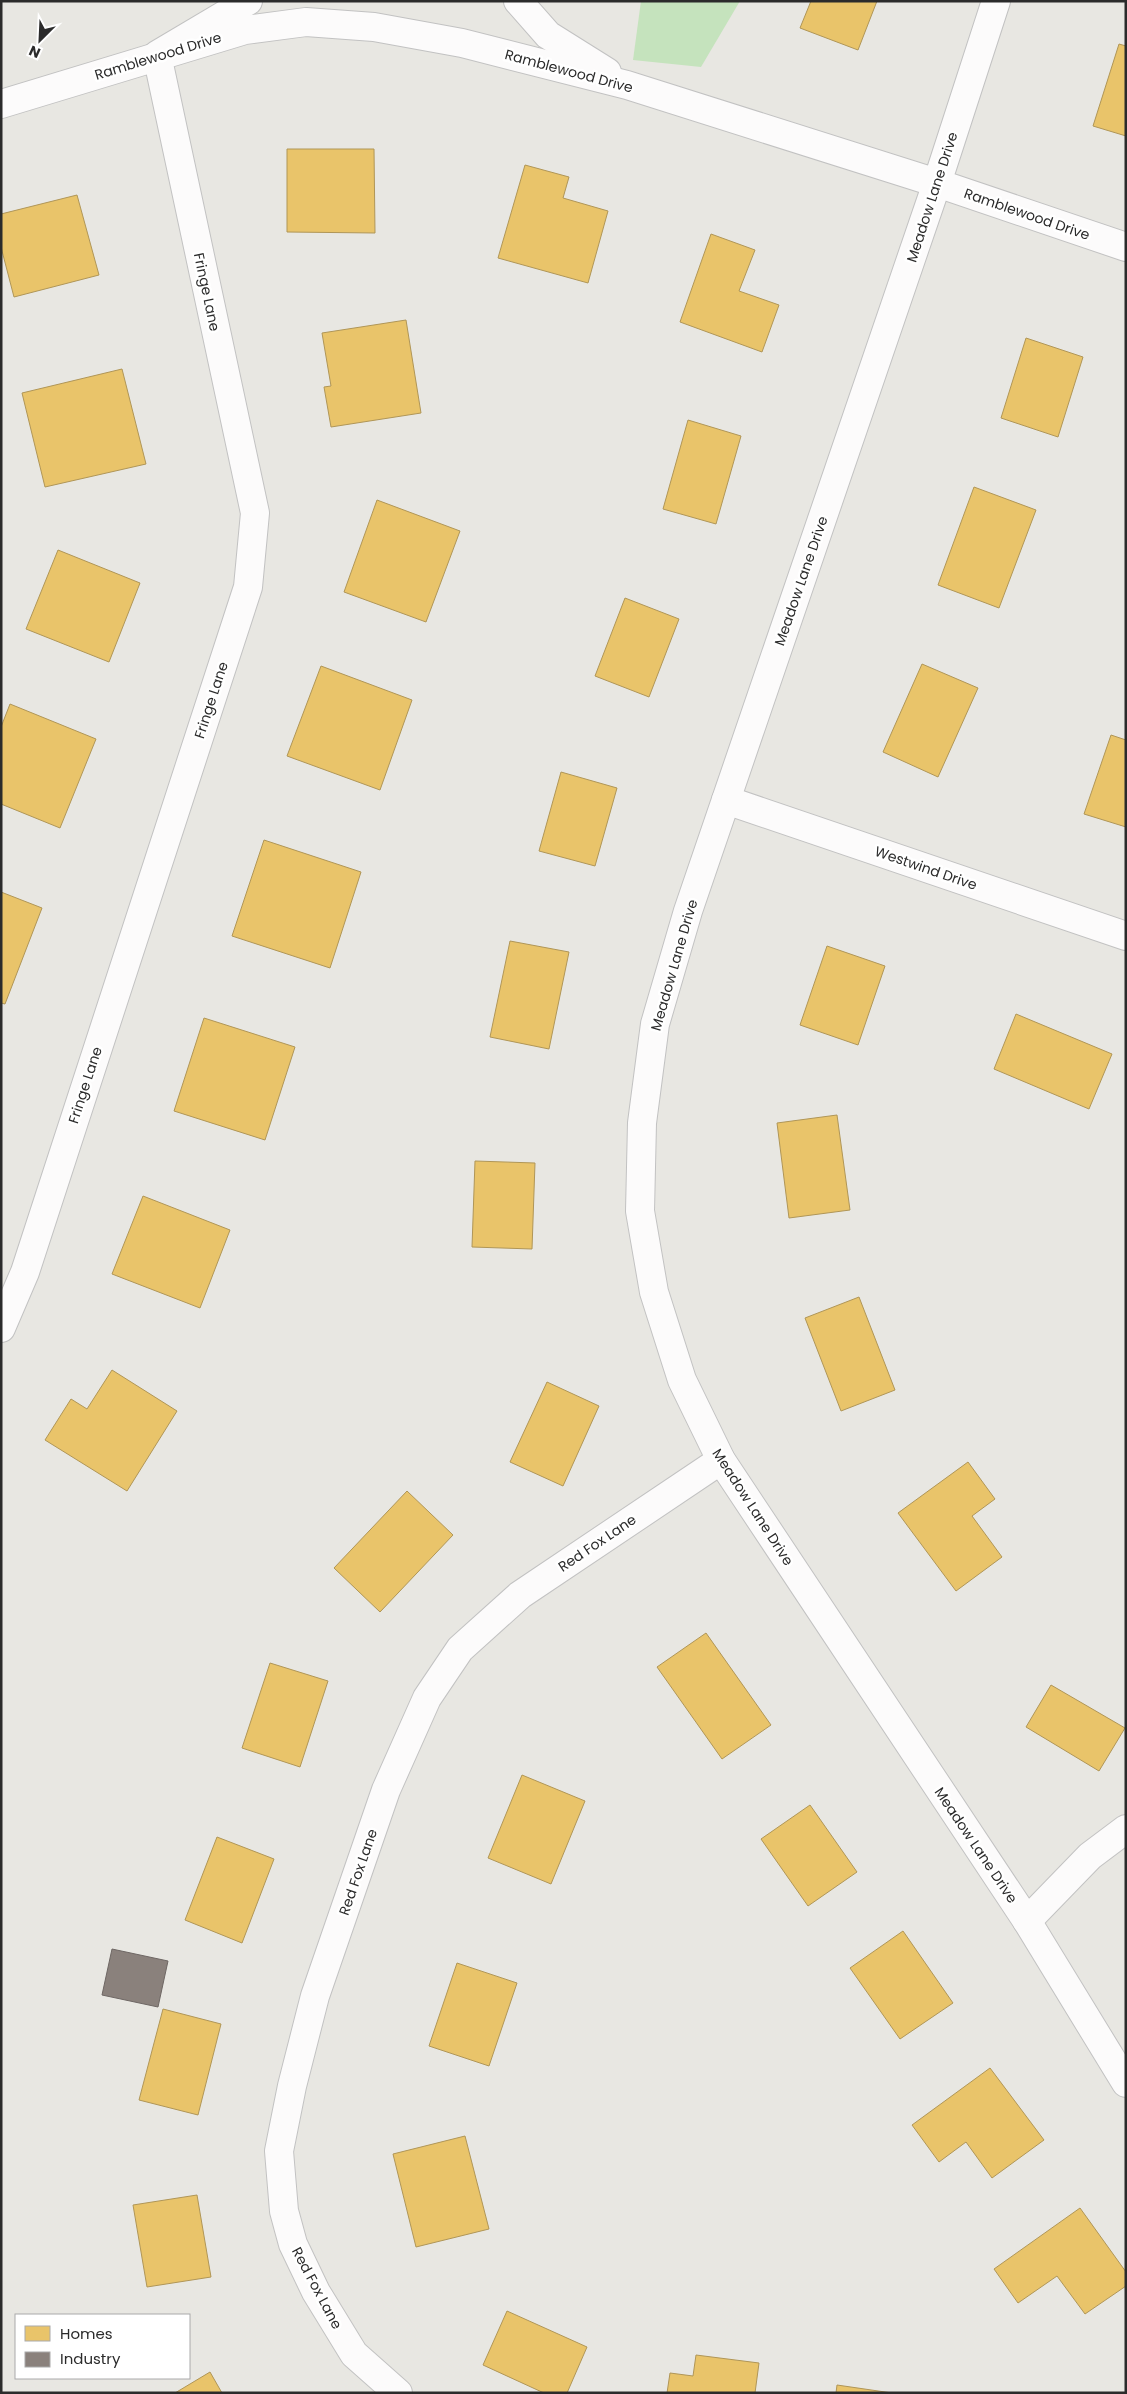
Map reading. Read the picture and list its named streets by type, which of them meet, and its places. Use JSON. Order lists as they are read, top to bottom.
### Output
{
  "streets": {
    "street": [
      "Ramblewood Drive",
      "Meadow Lane Drive",
      "Fringe Lane",
      "Westwind Drive",
      "Red Fox Lane"
    ]
  },
  "crossings": [
    ["Ramblewood Drive", "Meadow Lane Drive"],
    ["Ramblewood Drive", "Fringe Lane"],
    ["Meadow Lane Drive", "Westwind Drive"],
    ["Meadow Lane Drive", "Red Fox Lane"]
  ],
  "legend": ["Homes", "Industry"],
  "north": "bottom left"
}
